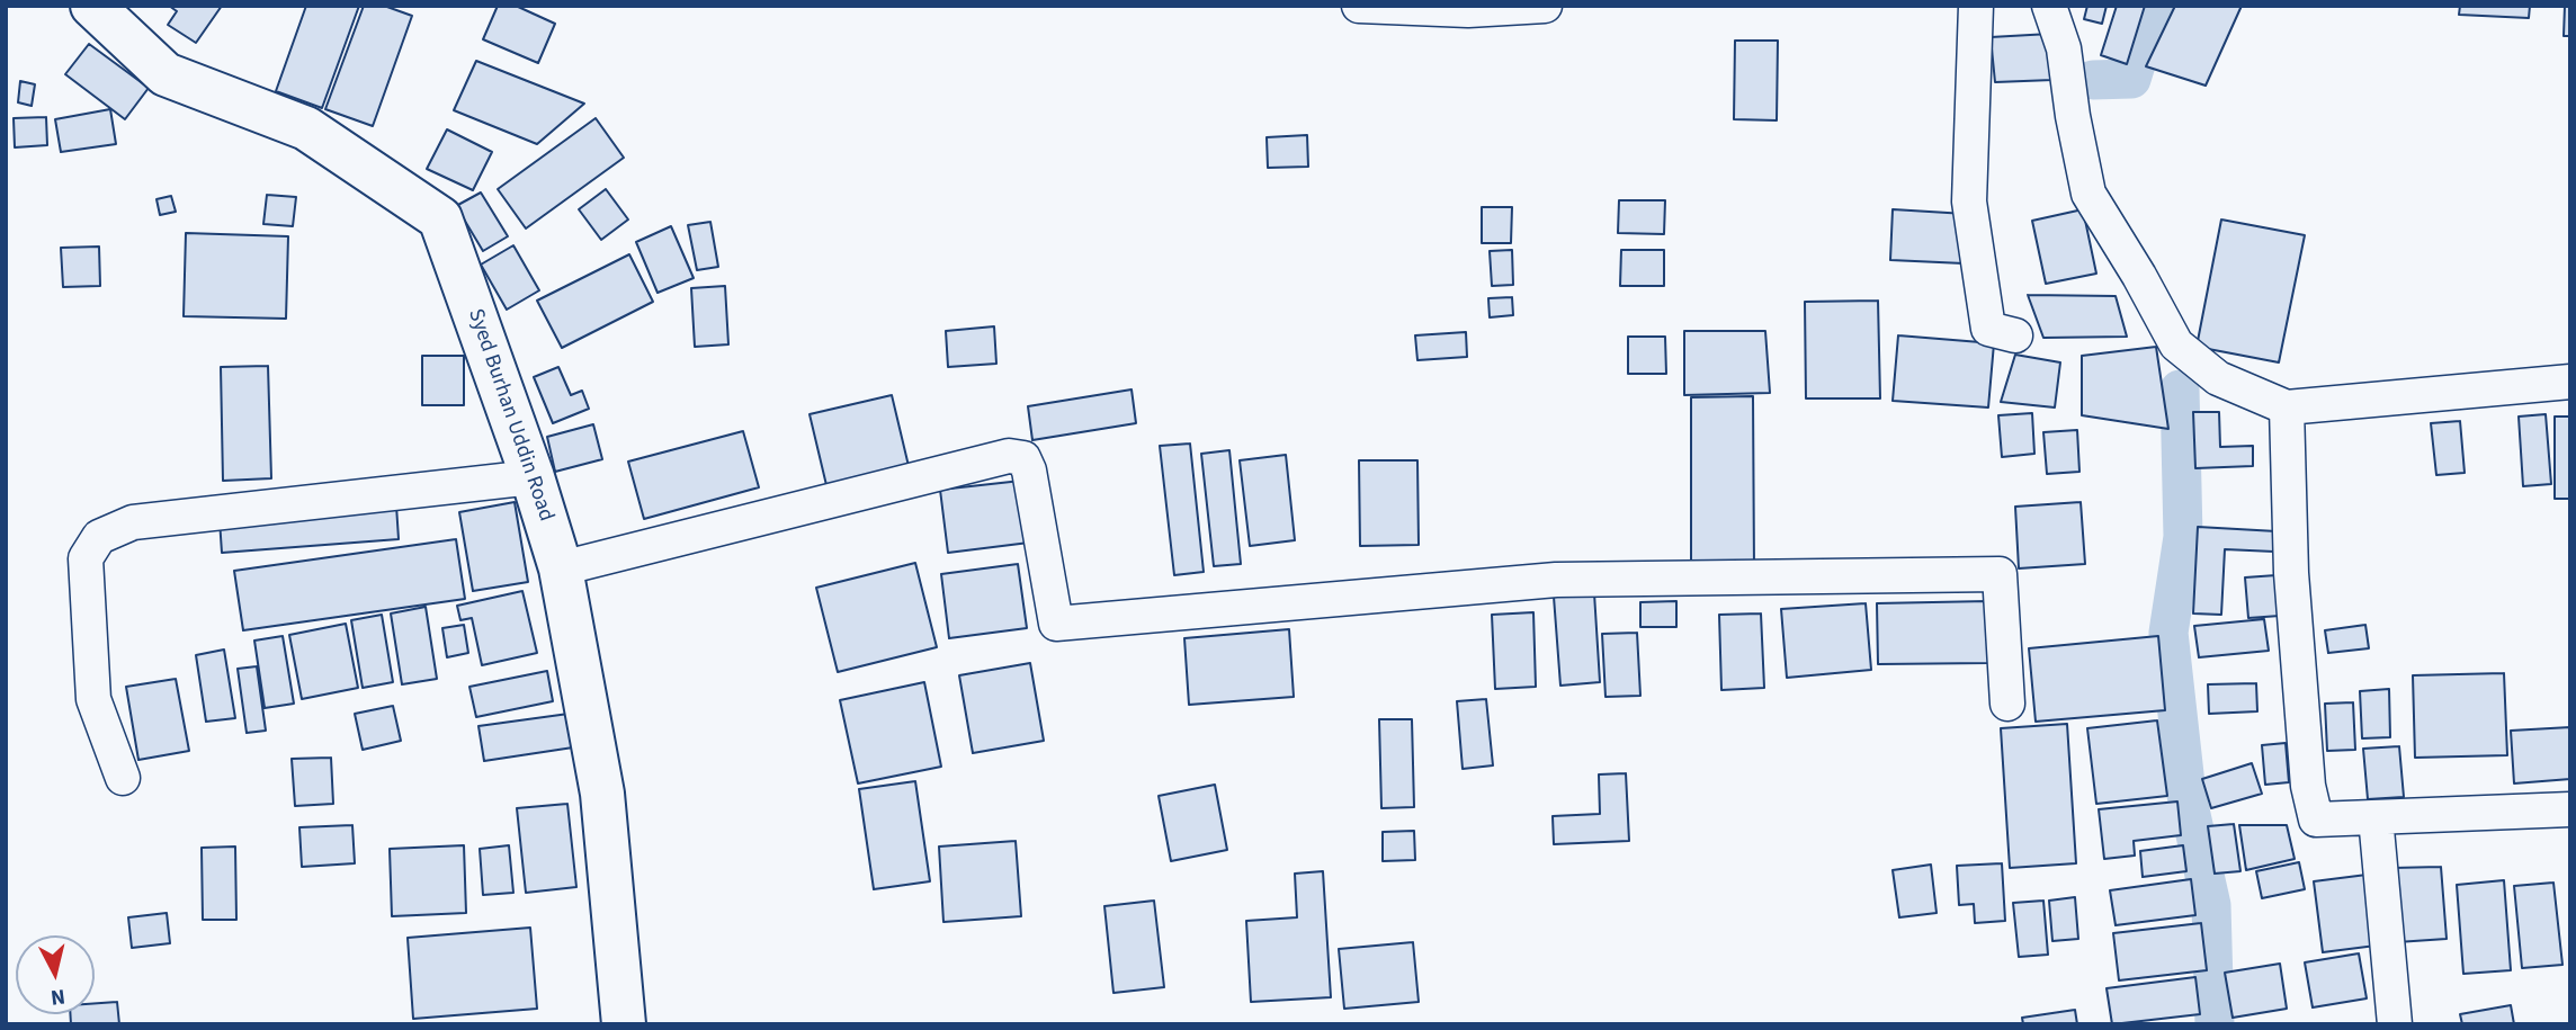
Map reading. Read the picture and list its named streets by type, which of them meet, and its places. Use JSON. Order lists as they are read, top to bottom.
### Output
{
  "streets": {
    "street": ["Syed Burhan Uddin Road"]
  },
  "north": "bottom"
}
